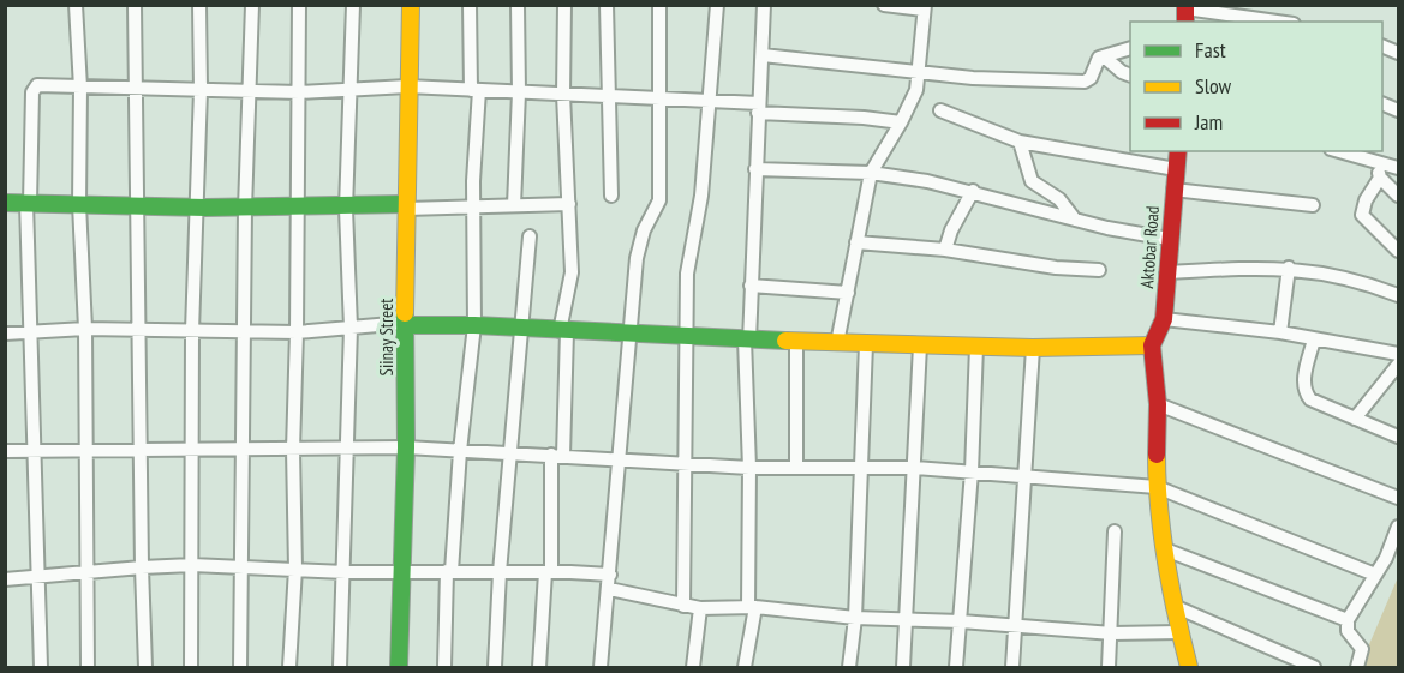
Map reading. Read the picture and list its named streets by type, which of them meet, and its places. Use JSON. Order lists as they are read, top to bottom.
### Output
{
  "streets": {
    "street": ["Aktobar Road", "Siinay Street"]
  },
  "legend": ["Fast", "Slow", "Jam"]
}
